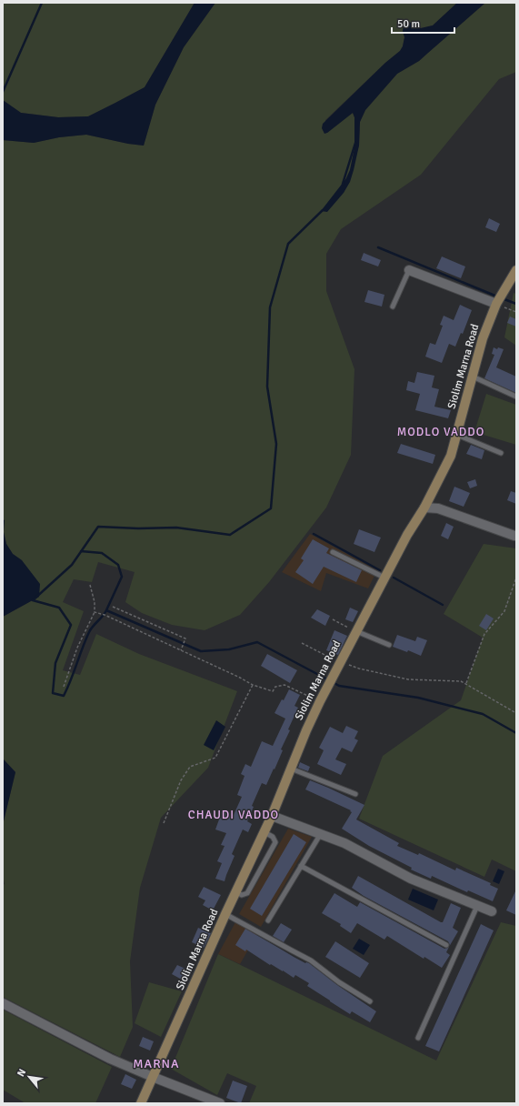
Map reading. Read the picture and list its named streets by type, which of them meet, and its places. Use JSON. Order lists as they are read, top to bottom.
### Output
{
  "streets": {
    "main road": ["Siolim Marna Road"]
  },
  "districts": ["MODLO VADDO", "CHAUDI VADDO", "MARNA"],
  "scale_bar": "50 m",
  "north": "top left"
}
